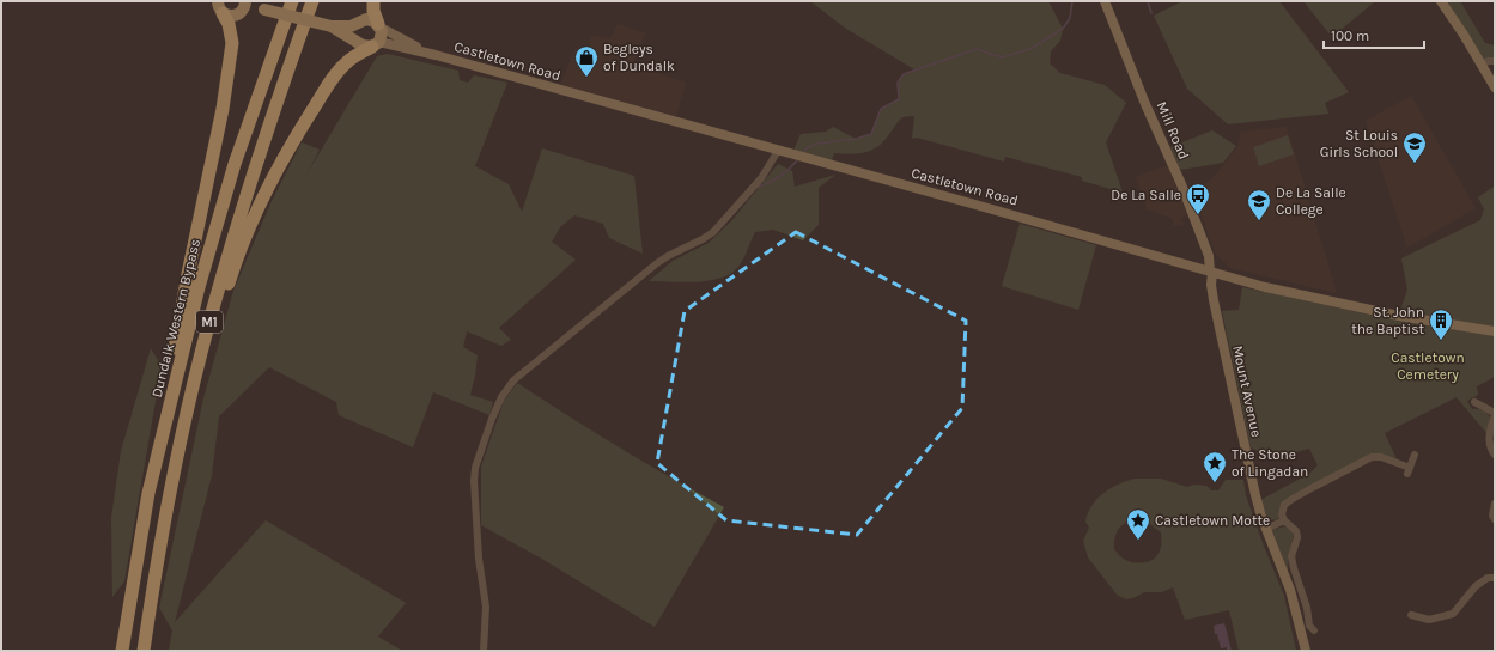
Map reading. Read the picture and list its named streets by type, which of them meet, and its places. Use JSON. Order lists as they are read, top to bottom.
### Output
{
  "streets": {
    "highway": ["Dundalk Western Bypass", "M1"],
    "main road": ["Castletown Road", "Mill Road", "Mount Avenue"]
  },
  "crossings": [
    ["Castletown Road", "Mill Road"],
    ["Castletown Road", "Mount Avenue"],
    ["Mill Road", "Mount Avenue"]
  ],
  "parks": ["Castletown Cemetery"],
  "places": {
    "shop": ["Begleys of Dundalk"],
    "school or university": ["St Louis Girls School", "De La Salle College"],
    "bus stop": ["De La Salle"],
    "building": ["St. John the Baptist"],
    "place": ["The Stone of Lingadan", "Castletown Motte"]
  },
  "scale_bar": "100 m"
}
